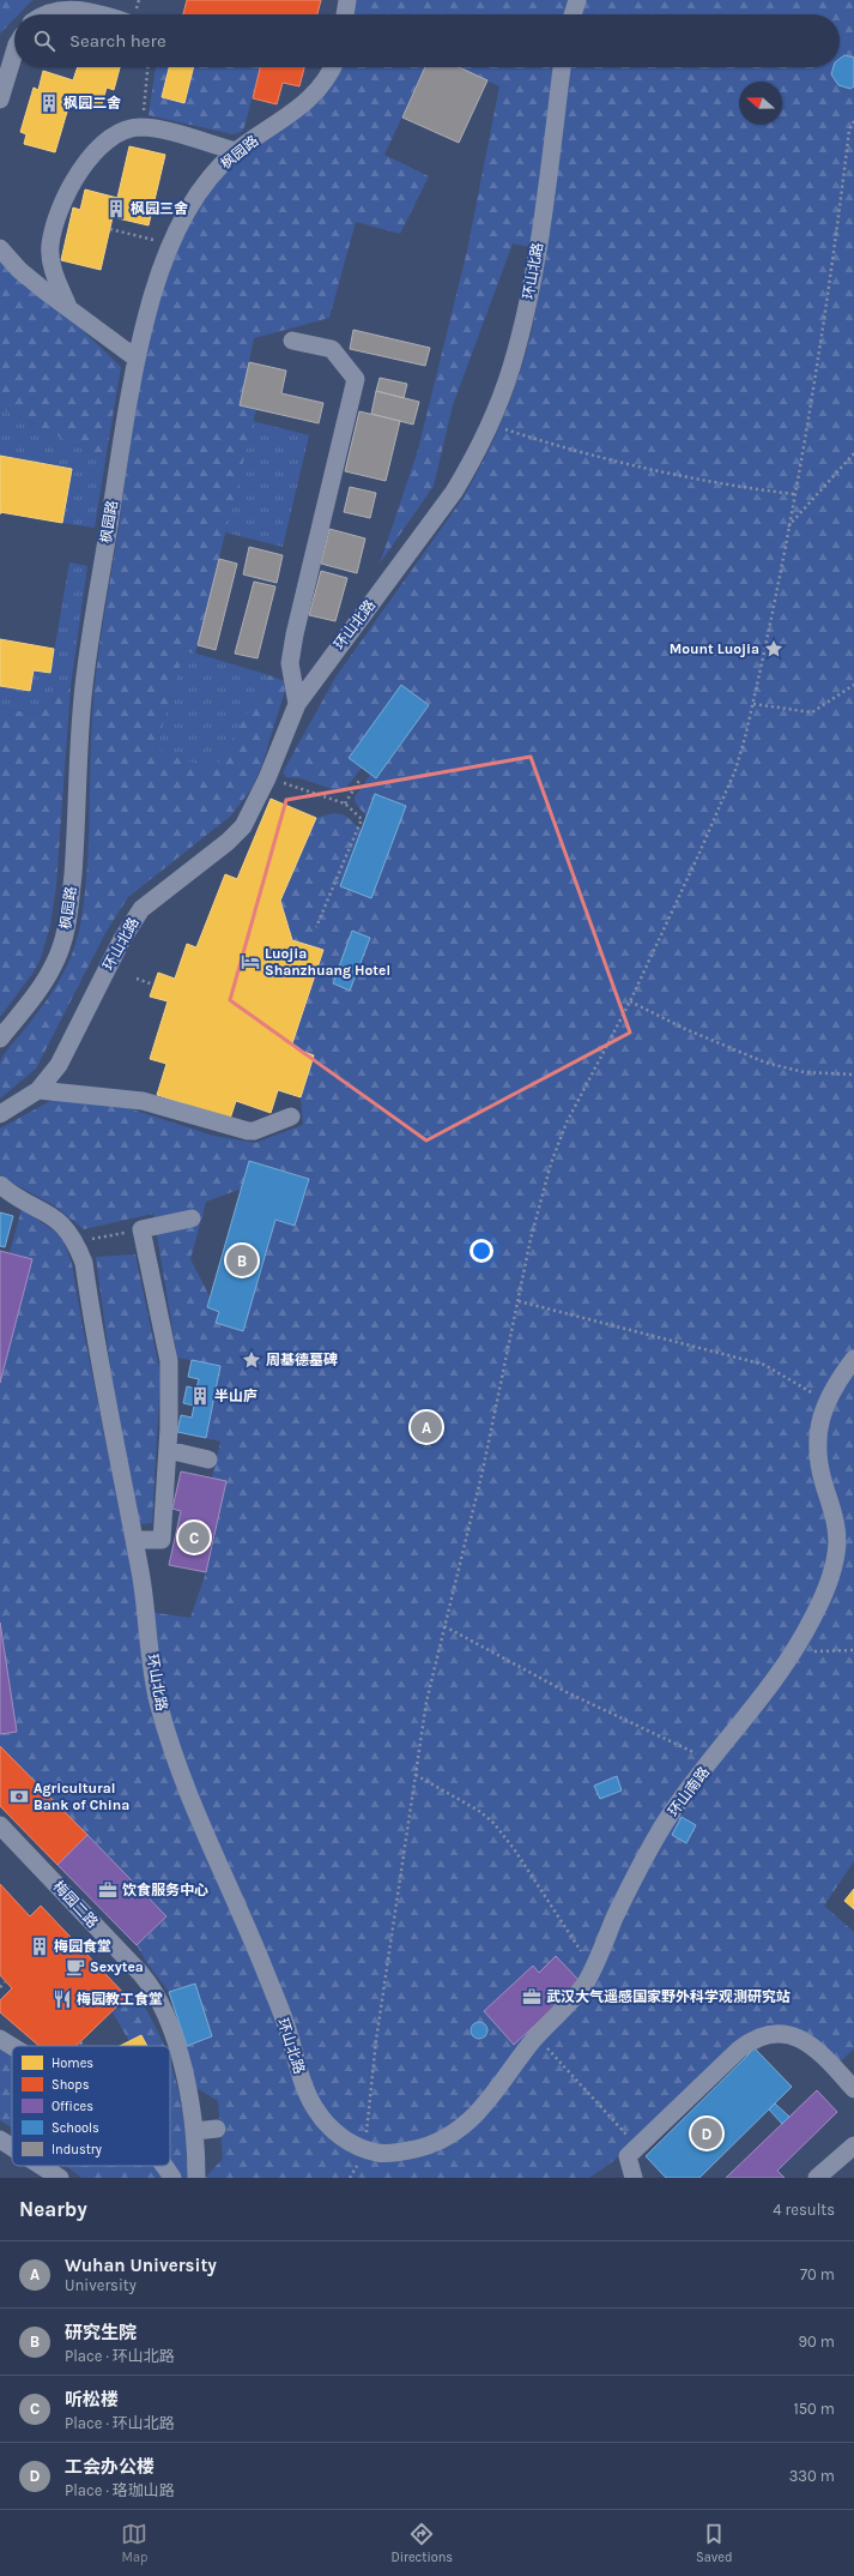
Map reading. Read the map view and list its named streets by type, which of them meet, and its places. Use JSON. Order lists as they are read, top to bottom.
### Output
{
  "streets": {
    "street": [
      "枫园路",
      "环山北路",
      "环山南路",
      "梅园二路"
    ]
  },
  "crossings": [
    ["环山北路", "环山南路"]
  ],
  "places": {
    "building": [
      "枫园二舍",
      "枫园三舍",
      "半山庐",
      "梅园食堂"
    ],
    "place": ["Mount Luojia", "周基德墓碑"],
    "hotel": ["Luojia Shanzhuang Hotel"],
    "bank": ["Agricultural Bank of China"],
    "office": ["饮食服务中心", "武汉大气遥感国家野外科学观测研究站"],
    "cafe": ["Sexytea"],
    "restaurant": ["梅园教工食堂"]
  },
  "legend": [
    "Homes",
    "Shops",
    "Offices",
    "Schools",
    "Industry"
  ],
  "north": "left",
  "page": {
    "search": "Search here",
    "pins": [
      "B",
      "A",
      "C",
      "D"
    ],
    "heading": ["Nearby", "4 results"],
    "list": [
      {
        "mark": "A",
        "name": "Wuhan University",
        "note": "University",
        "value": "70 m"
      },
      {
        "mark": "B",
        "name": "研究生院",
        "note": "Place · 环山北路",
        "value": "90 m"
      },
      {
        "mark": "C",
        "name": "听松楼",
        "note": "Place · 环山北路",
        "value": "150 m"
      },
      {
        "mark": "D",
        "name": "工会办公楼",
        "note": "Place · 珞珈山路",
        "value": "330 m"
      }
    ],
    "nav": ["Map", "Directions", "Saved"]
  }
}
